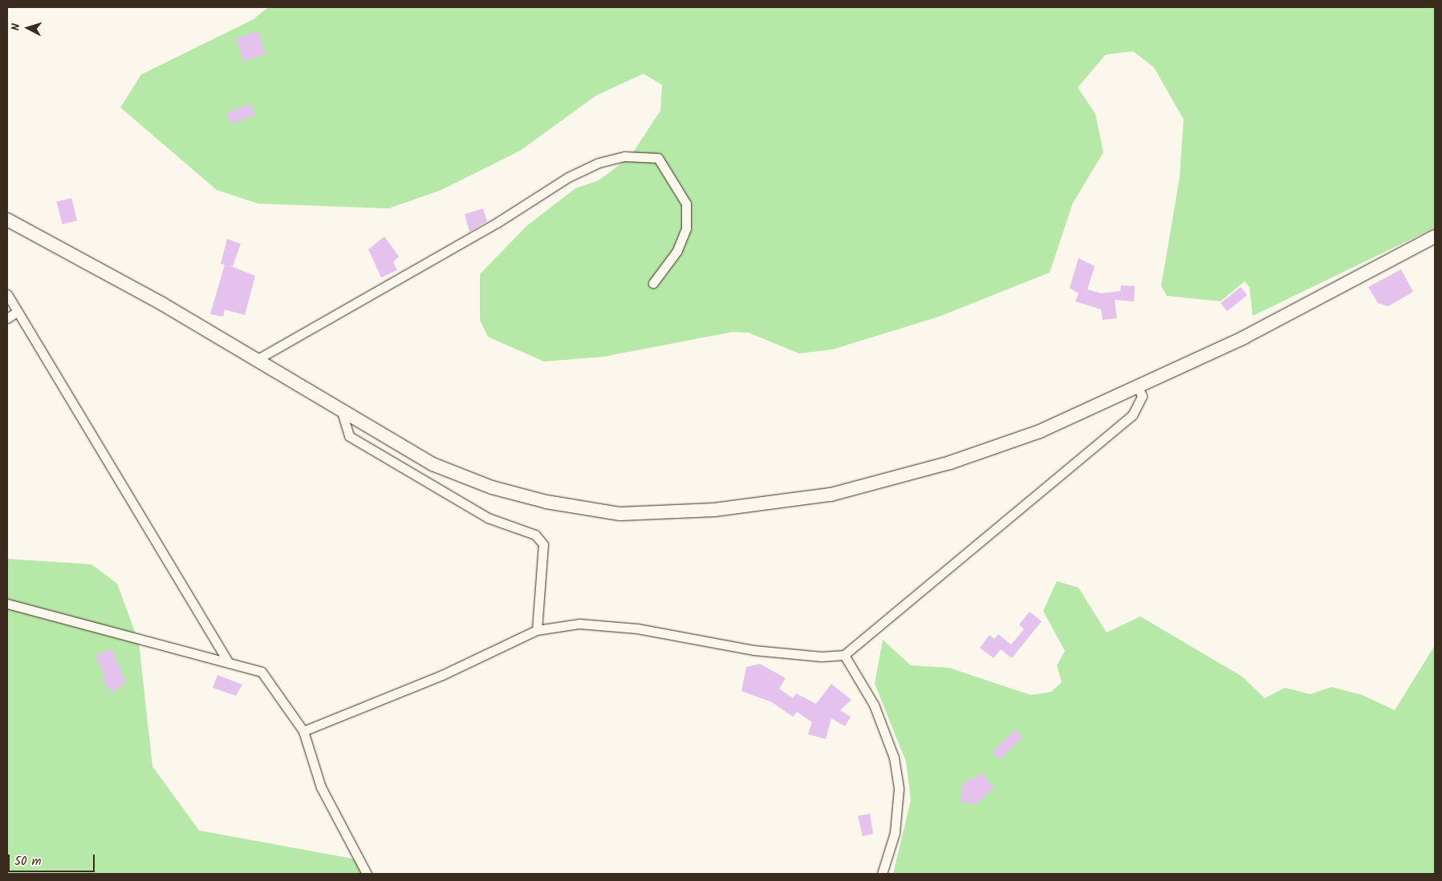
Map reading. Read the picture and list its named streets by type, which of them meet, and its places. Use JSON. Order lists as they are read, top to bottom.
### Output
{
  "scale_bar": "50 m",
  "north": "left"
}
